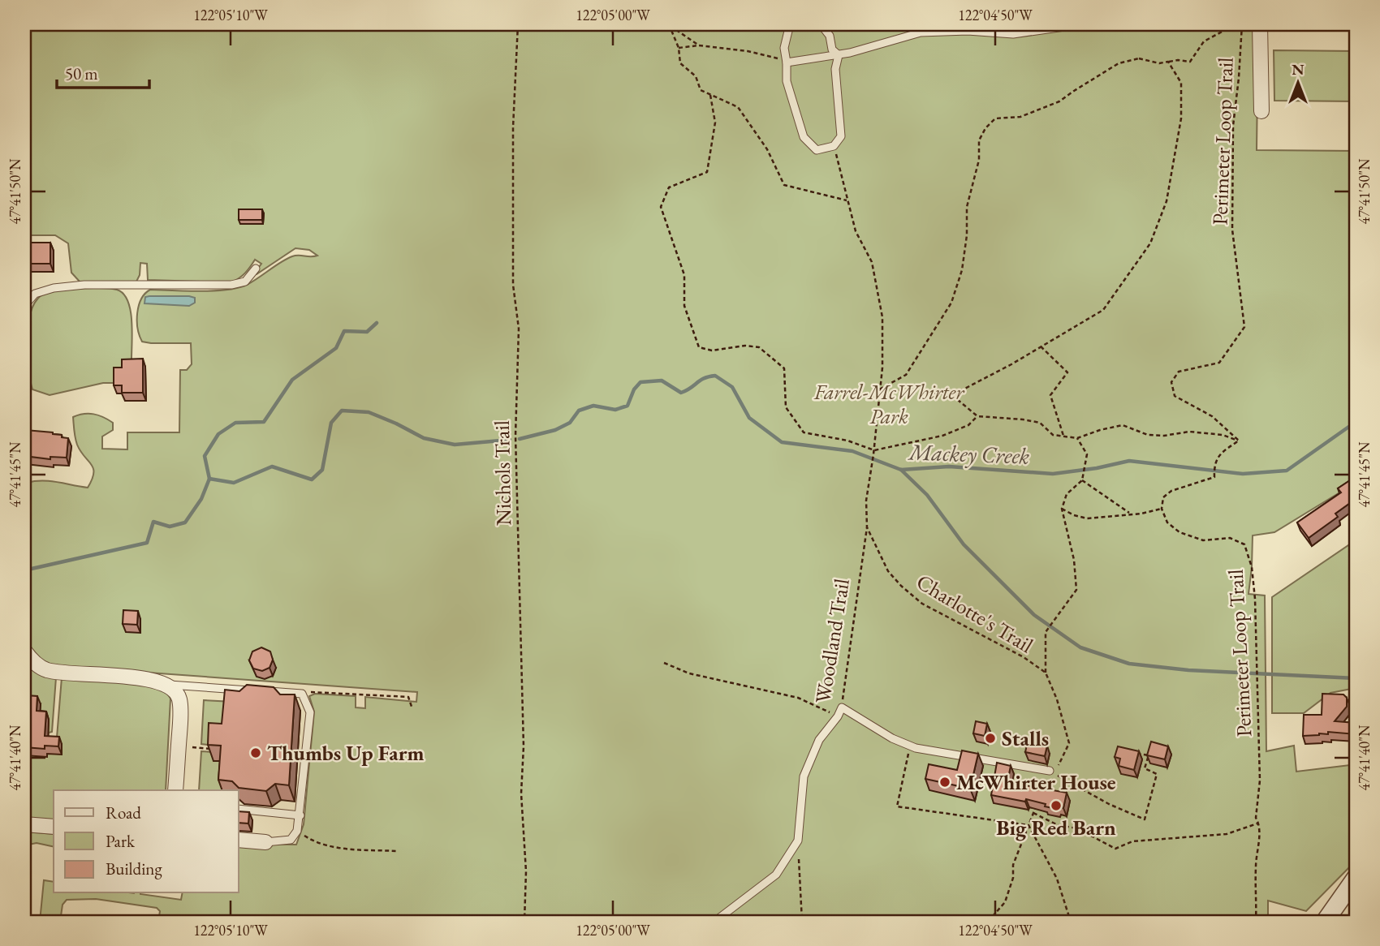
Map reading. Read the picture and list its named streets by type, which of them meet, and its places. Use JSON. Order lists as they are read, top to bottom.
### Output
{
  "streets": {
    "lane": ["Woodland Trail"],
    "path": ["Perimeter Loop Trail", "Nichols Trail", "Charlotte's Trail"]
  },
  "crossings": [
    ["Charlotte's Trail", "Woodland Trail"]
  ],
  "water": ["Mackey Creek"],
  "parks": ["Farrel-McWhirter Park"],
  "places": [
    "Stalls",
    "Thumbs Up Farm",
    "McWhirter House",
    "Big Red Barn"
  ],
  "legend": ["Road", "Park", "Building"],
  "scale_bar": "50 m",
  "north": "top",
  "coordinates": [
    "122°05'10\"W",
    "122°05'00\"W",
    "122°04'50\"W",
    "47°41'50\"N",
    "47°41'45\"N",
    "47°41'40\"N"
  ]
}
